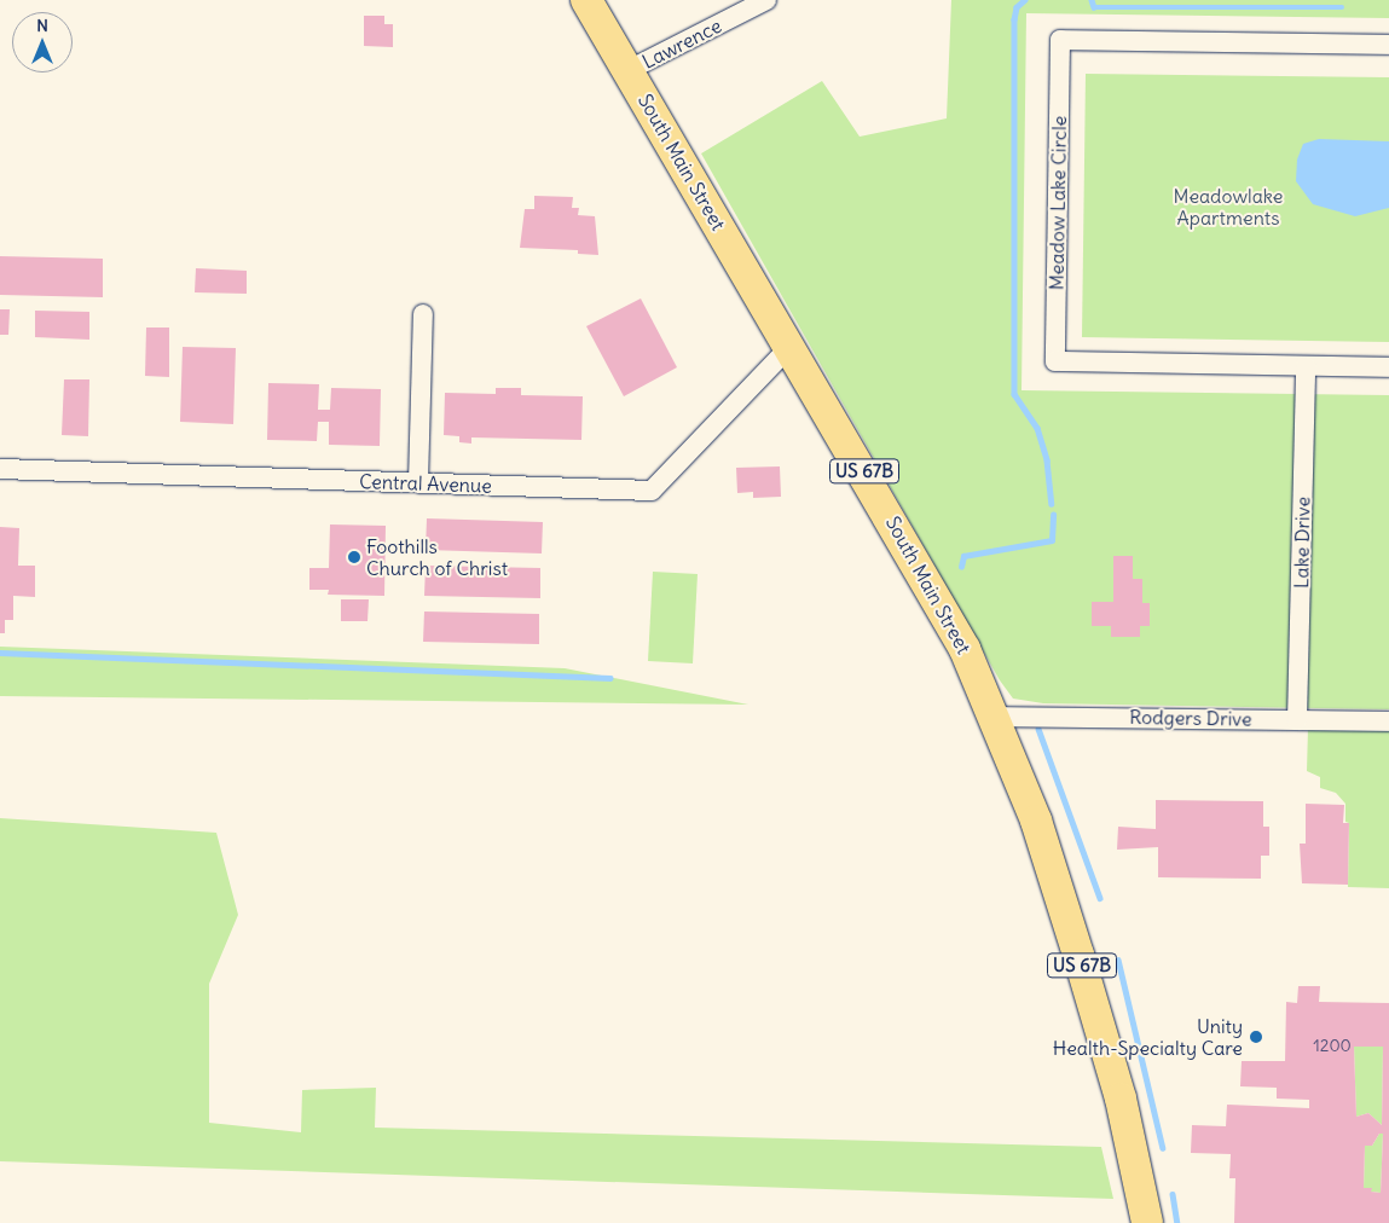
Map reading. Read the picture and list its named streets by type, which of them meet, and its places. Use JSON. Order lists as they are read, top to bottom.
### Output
{
  "streets": {
    "main road": ["South Main Street", "US 67B"],
    "street": [
      "Lawrence",
      "Meadow Lake Circle",
      "Central Avenue",
      "Lake Drive",
      "Rodgers Drive"
    ]
  },
  "crossings": [
    ["Lawrence", "South Main Street"],
    ["South Main Street", "Central Avenue"],
    ["South Main Street", "Rodgers Drive"],
    ["Meadow Lake Circle", "Lake Drive"],
    ["Lake Drive", "Rodgers Drive"]
  ],
  "parks": ["Meadowlake Apartments"],
  "places": ["Foothills Church of Christ", "Unity Health-Specialty Care"],
  "house_numbers": ["1200"],
  "north": "top"
}
